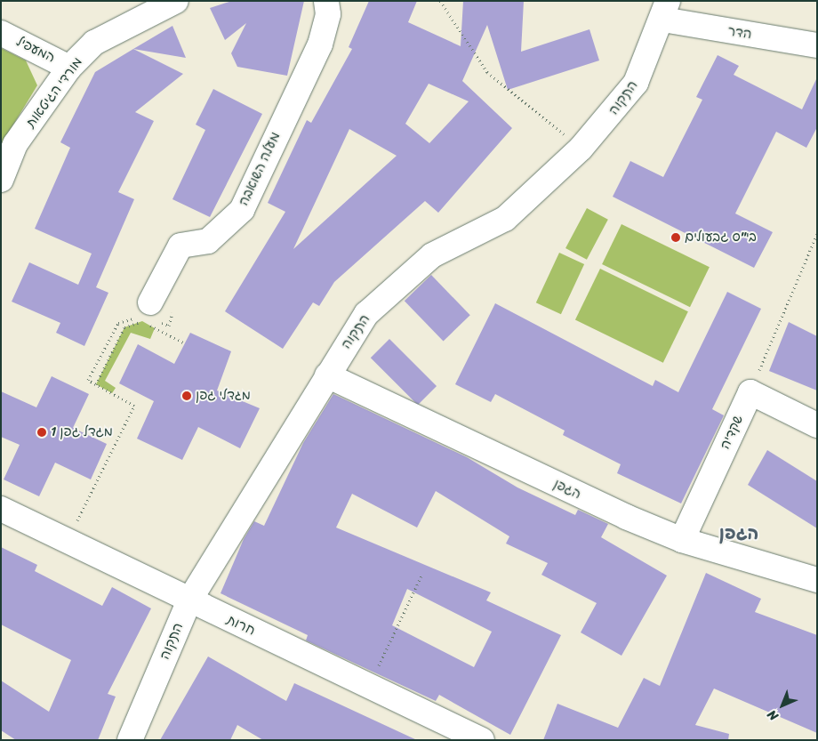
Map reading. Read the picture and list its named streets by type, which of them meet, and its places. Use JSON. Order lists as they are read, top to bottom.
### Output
{
  "streets": {
    "street": [
      "הדר",
      "המעפיל",
      "מורדי הגיטאות",
      "התקוה",
      "מעלה השואבה",
      "שקדיה",
      "הגפן",
      "חרות"
    ]
  },
  "crossings": [
    ["הדר", "התקוה"],
    ["המעפיל", "מורדי הגיטאות"],
    ["התקוה", "הגפן"],
    ["התקוה", "חרות"],
    ["שקדיה", "הגפן"]
  ],
  "districts": ["הגפן"],
  "places": ["בי\"ס גבעולים", "מגדלי גפן", "מגדל גפן 1"],
  "north": "bottom left"
}
